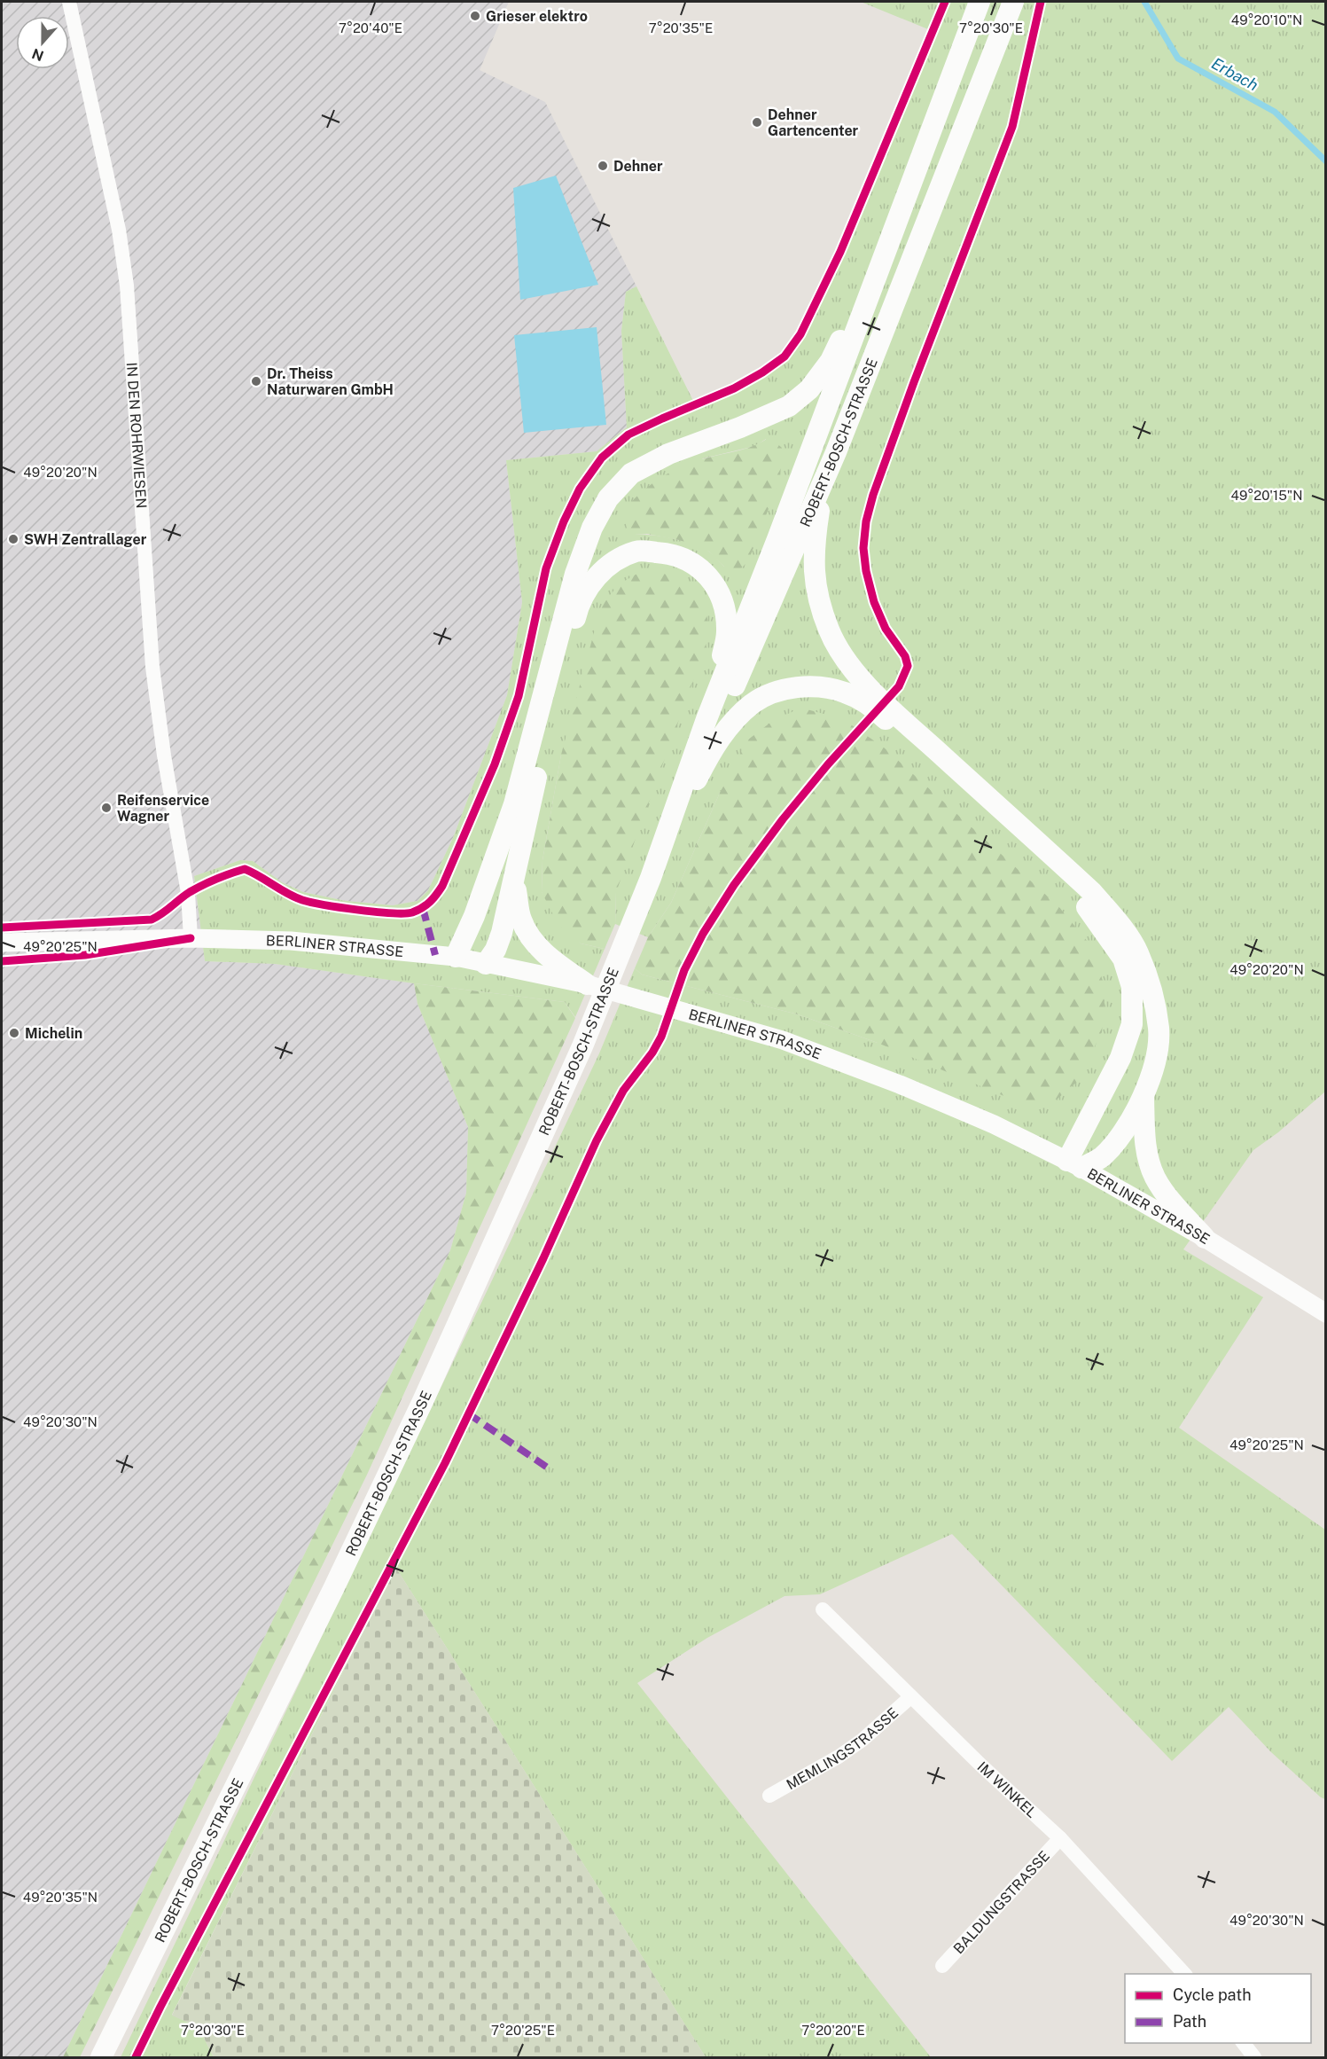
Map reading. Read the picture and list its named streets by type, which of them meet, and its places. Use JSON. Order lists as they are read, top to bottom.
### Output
{
  "streets": {
    "main road": ["ROBERT-BOSCH-STRASSE"],
    "street": [
      "IN DEN ROHRWIESEN",
      "BERLINER STRASSE",
      "MEMLINGSTRASSE",
      "IM WINKEL",
      "BALDUNGSTRASSE"
    ]
  },
  "crossings": [
    ["IN DEN ROHRWIESEN", "BERLINER STRASSE"],
    ["MEMLINGSTRASSE", "IM WINKEL"],
    ["IM WINKEL", "BALDUNGSTRASSE"]
  ],
  "water": ["Erbach"],
  "places": [
    "Grieser elektro",
    "Dehner Gartencenter",
    "Dehner",
    "Dr. Theiss Naturwaren GmbH",
    "SWH Zentrallager",
    "Reifenservice Wagner",
    "Michelin"
  ],
  "legend": ["Cycle path", "Path"],
  "north": "bottom",
  "coordinates": [
    "49°20'10\"N",
    "7°20'40\"E",
    "7°20'30\"E",
    "7°20'35\"E",
    "49°20'20\"N",
    "49°20'15\"N",
    "49°20'25\"N",
    "49°20'30\"N",
    "49°20'35\"N",
    "7°20'25\"E",
    "7°20'20\"E"
  ]
}
